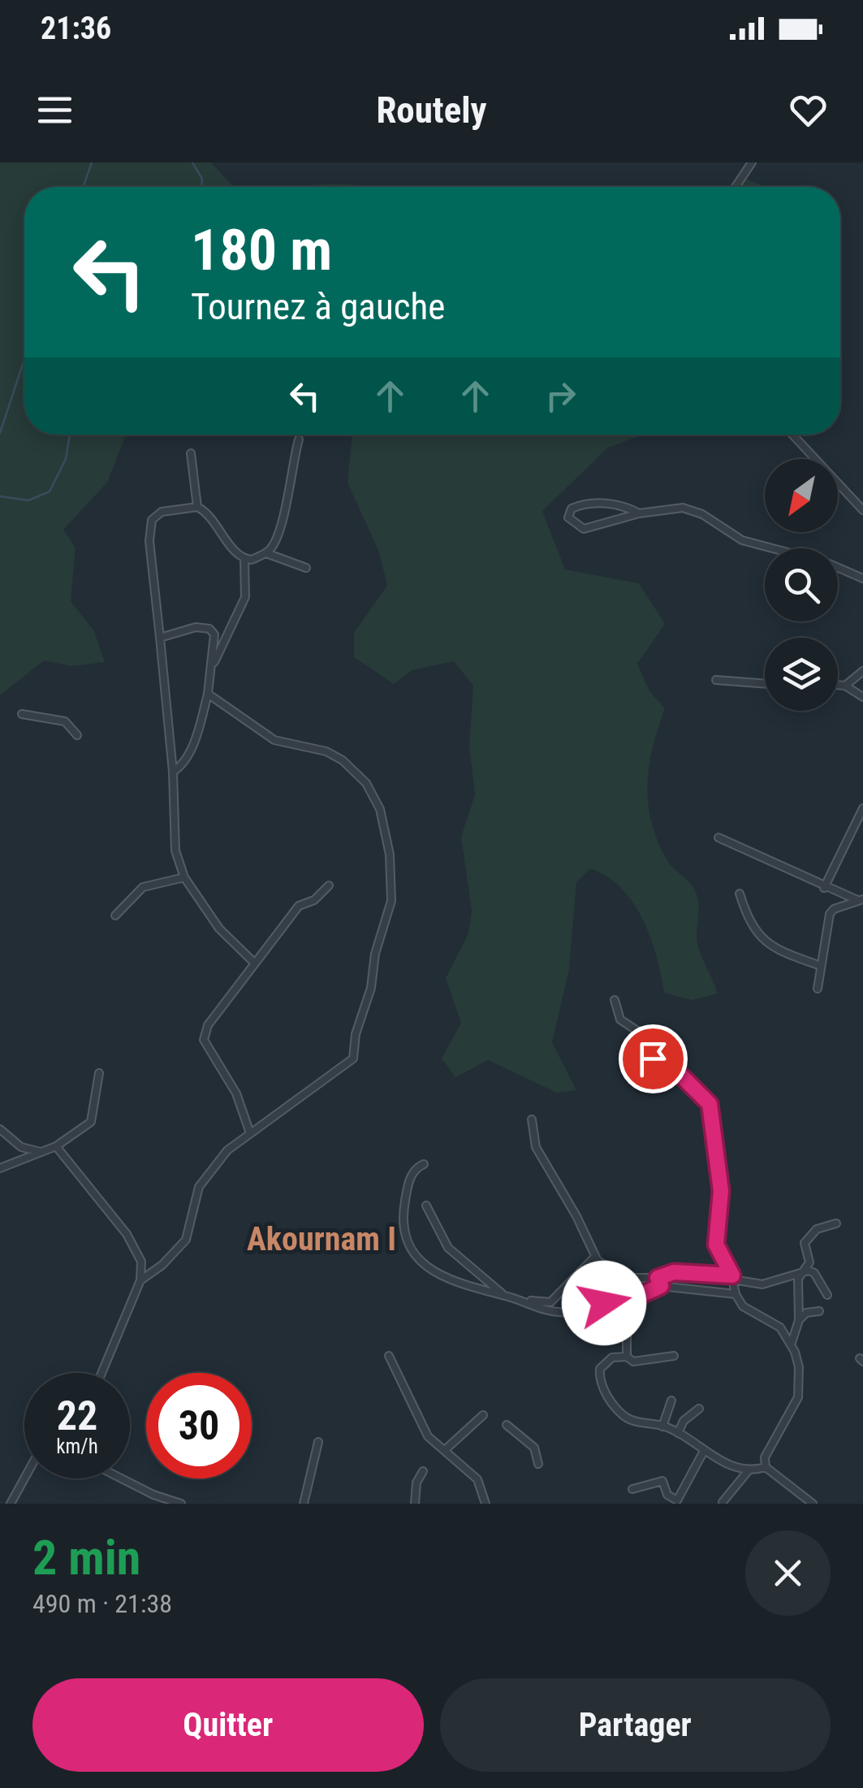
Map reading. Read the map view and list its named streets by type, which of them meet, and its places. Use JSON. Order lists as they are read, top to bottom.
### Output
{
  "districts": ["Akournam I"],
  "north": "bottom left",
  "page": {
    "status": "21:36",
    "header": "Routely",
    "turn": ["180 m", "Tournez à gauche"],
    "speed": "22 km/h",
    "limit": "30",
    "heading": ["2 min", "490 m · 21:38"],
    "buttons": ["Quitter", "Partager"]
  }
}
